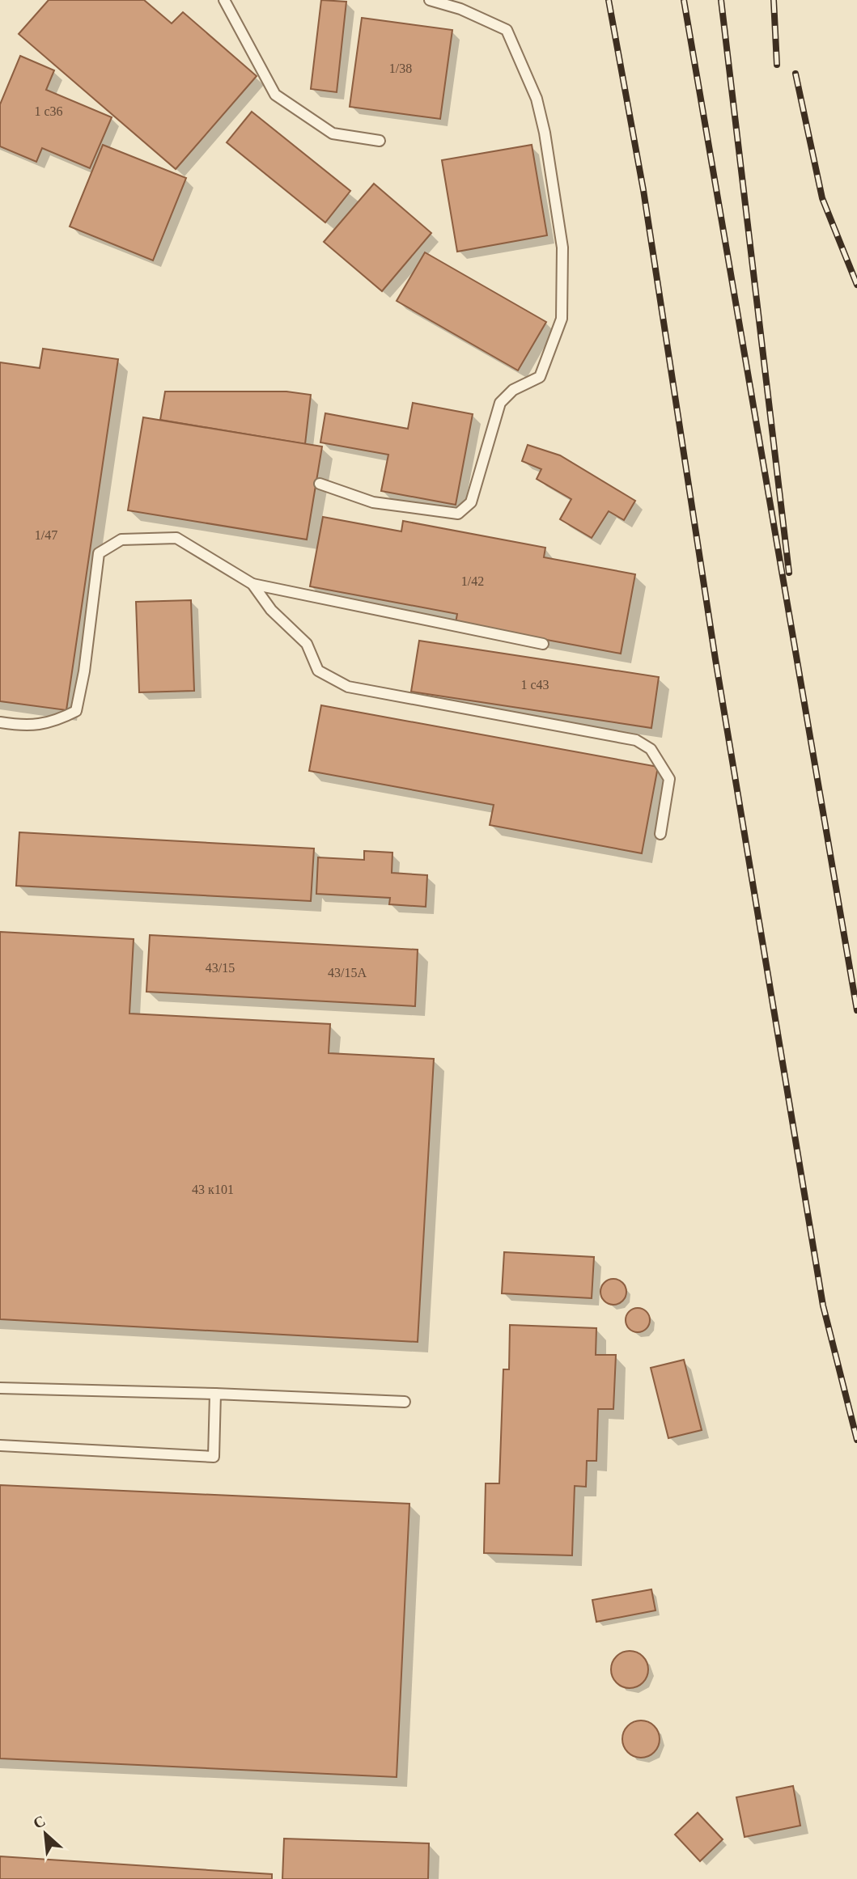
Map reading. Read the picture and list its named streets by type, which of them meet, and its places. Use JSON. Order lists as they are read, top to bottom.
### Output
{
  "house_numbers": [
    "1/38",
    "1 с36",
    "1/47",
    "1/42",
    "1 с43",
    "43/15",
    "43/15А",
    "43 к101"
  ],
  "north": "top left"
}
